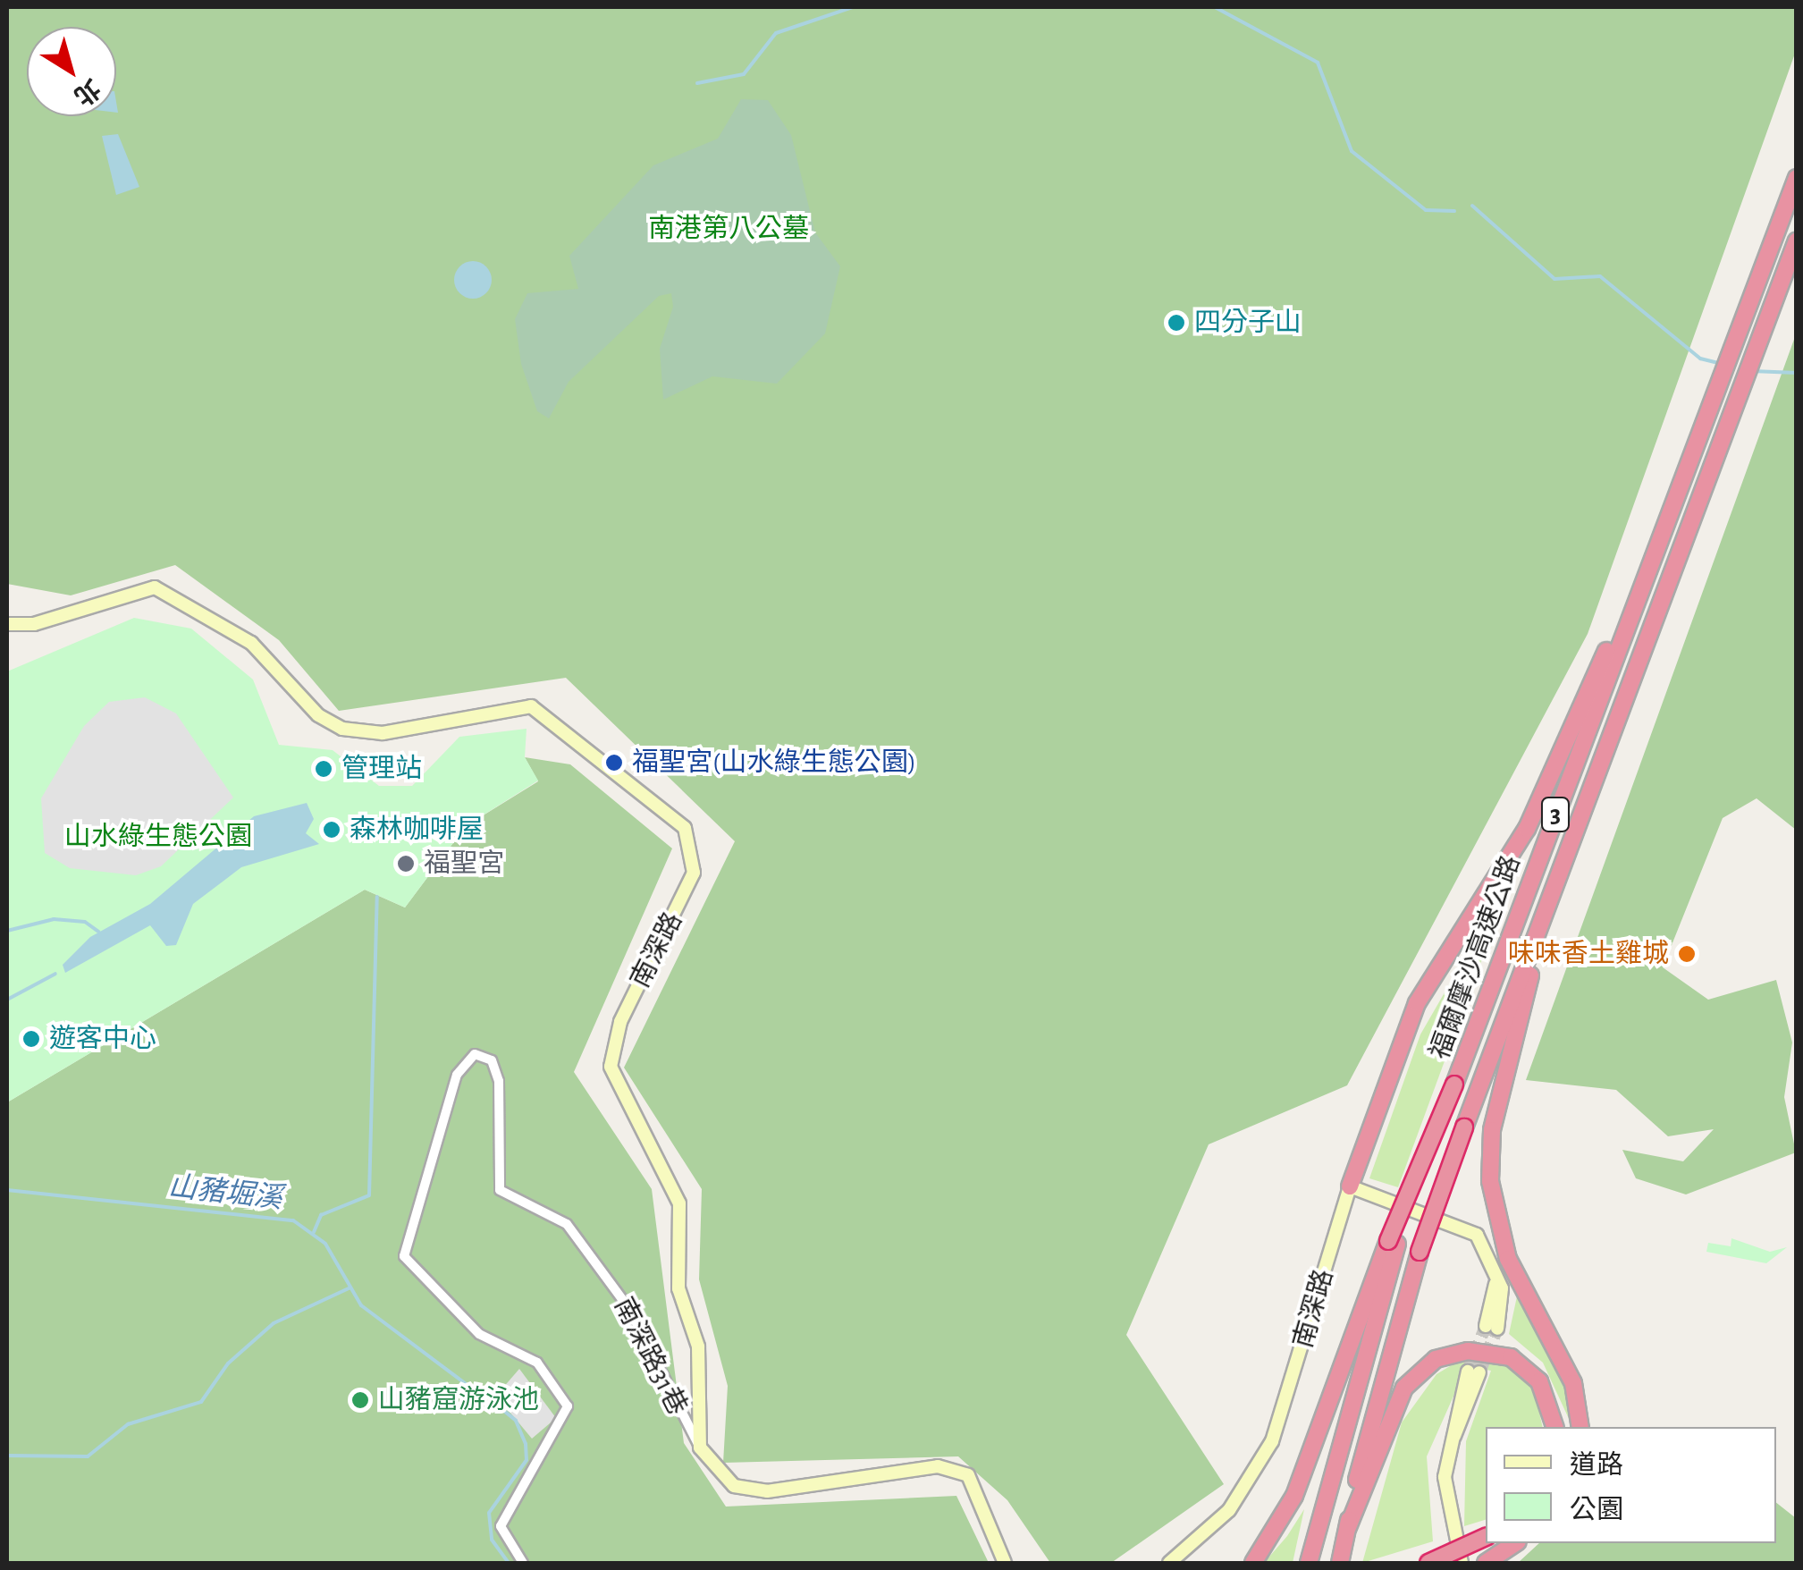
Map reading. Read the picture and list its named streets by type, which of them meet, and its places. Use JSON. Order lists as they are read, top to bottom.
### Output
{
  "streets": {
    "highway": ["3", "福爾摩沙高速公路"],
    "main road": ["南深路"],
    "street": ["南深路31巷"]
  },
  "crossings": [
    ["南深路", "南深路31巷"]
  ],
  "water": ["山豬堀溪"],
  "parks": ["南港第八公墓", "山水綠生態公園"],
  "places": [
    "四分子山",
    "福聖宮(山水綠生態公園)",
    "管理站",
    "森林咖啡屋",
    "福聖宮",
    "味味香土雞城",
    "遊客中心",
    "山豬窟游泳池"
  ],
  "legend": ["道路", "公園"],
  "north": "bottom right"
}
